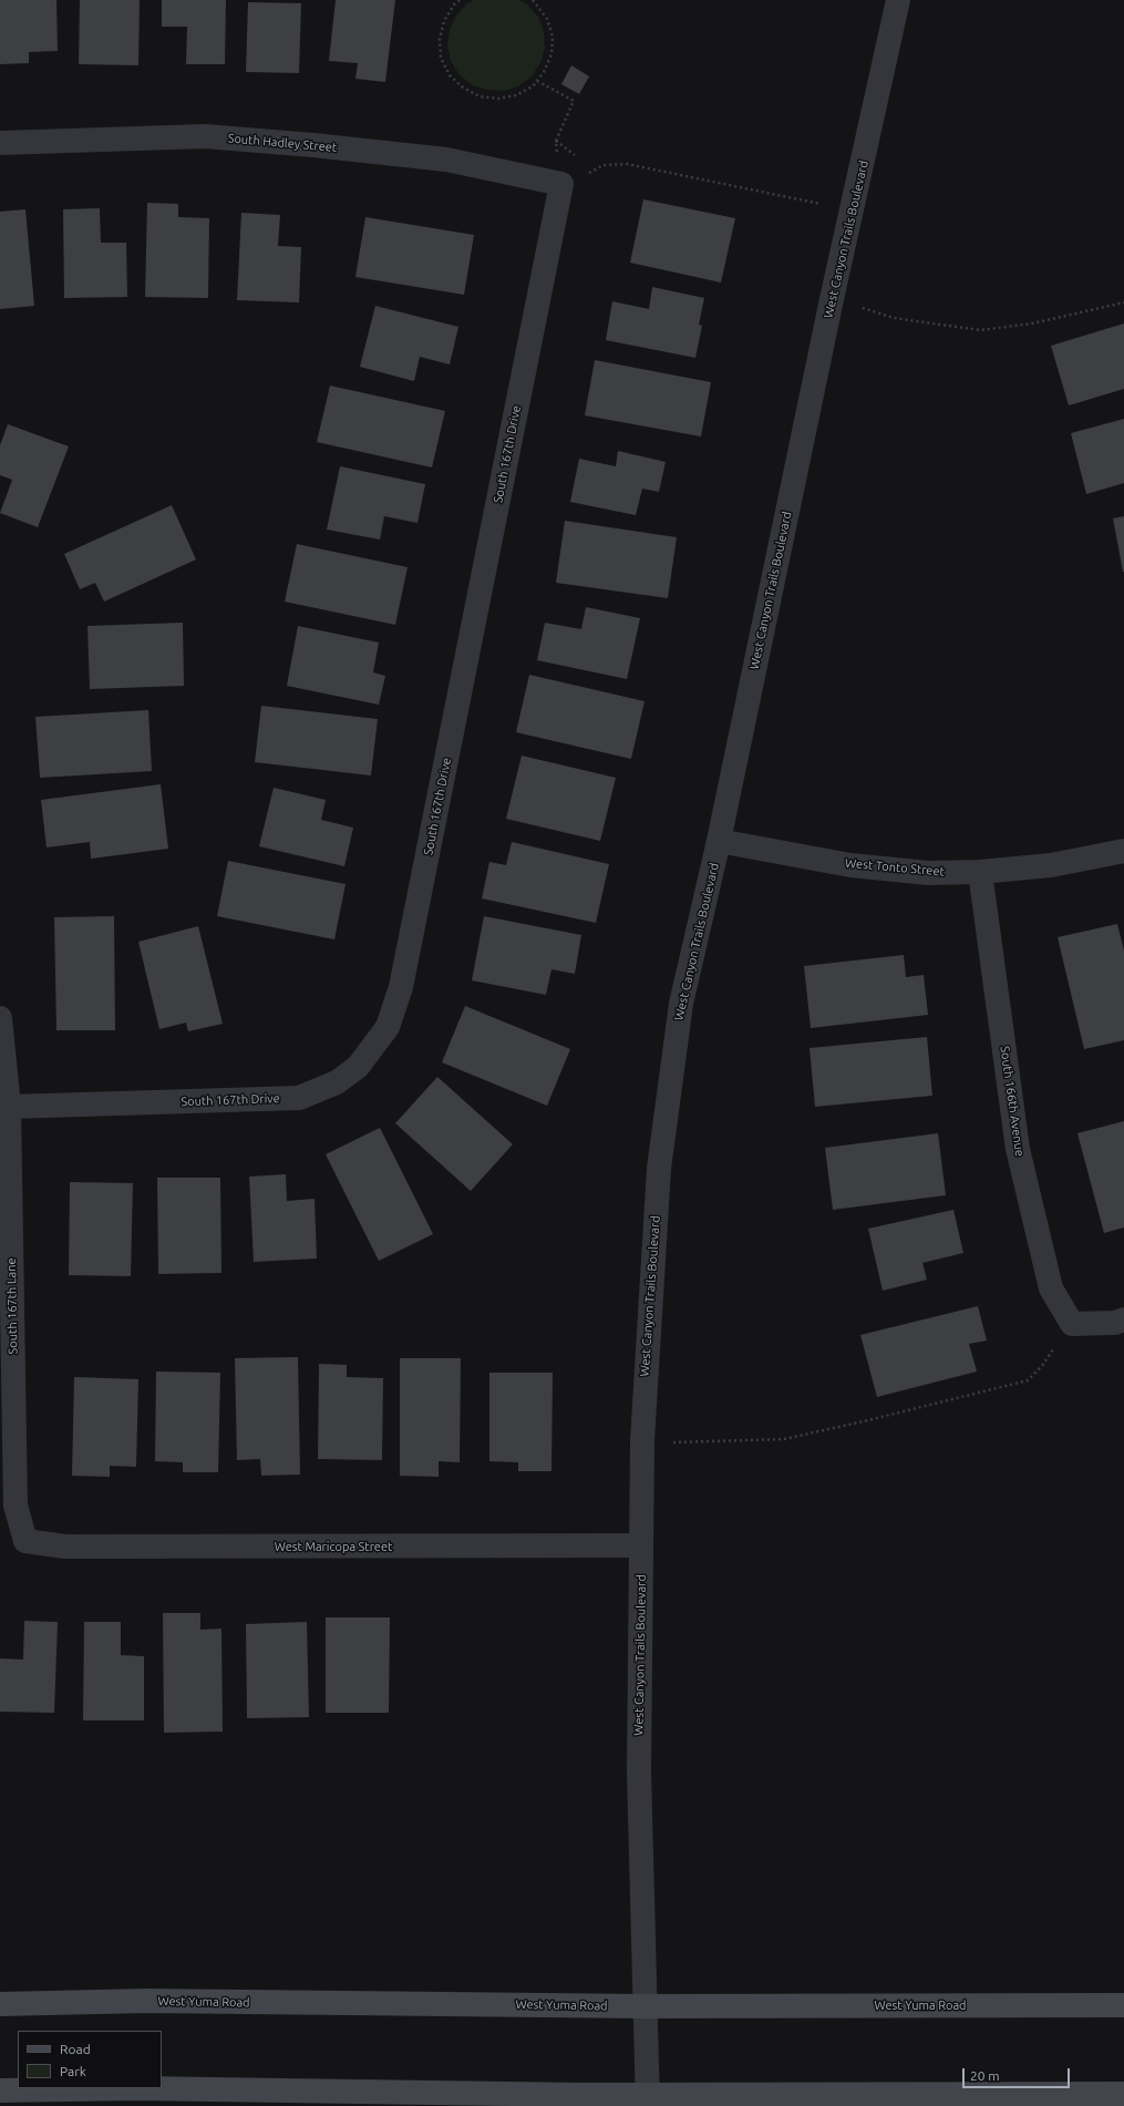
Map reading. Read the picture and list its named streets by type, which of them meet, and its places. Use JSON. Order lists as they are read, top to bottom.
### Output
{
  "streets": {
    "main road": ["West Yuma Road"],
    "street": [
      "South Hadley Street",
      "West Canyon Trails Boulevard",
      "South 167th Drive",
      "West Tonto Street",
      "South 166th Avenue",
      "South 167th Lane",
      "West Maricopa Street"
    ]
  },
  "crossings": [
    ["South Hadley Street", "South 167th Drive"],
    ["West Canyon Trails Boulevard", "West Tonto Street"],
    ["West Canyon Trails Boulevard", "West Maricopa Street"],
    ["West Canyon Trails Boulevard", "West Yuma Road"],
    ["South 167th Drive", "South 167th Lane"],
    ["West Tonto Street", "South 166th Avenue"],
    ["South 167th Lane", "West Maricopa Street"]
  ],
  "legend": ["Road", "Park"],
  "scale_bar": "20 m"
}
